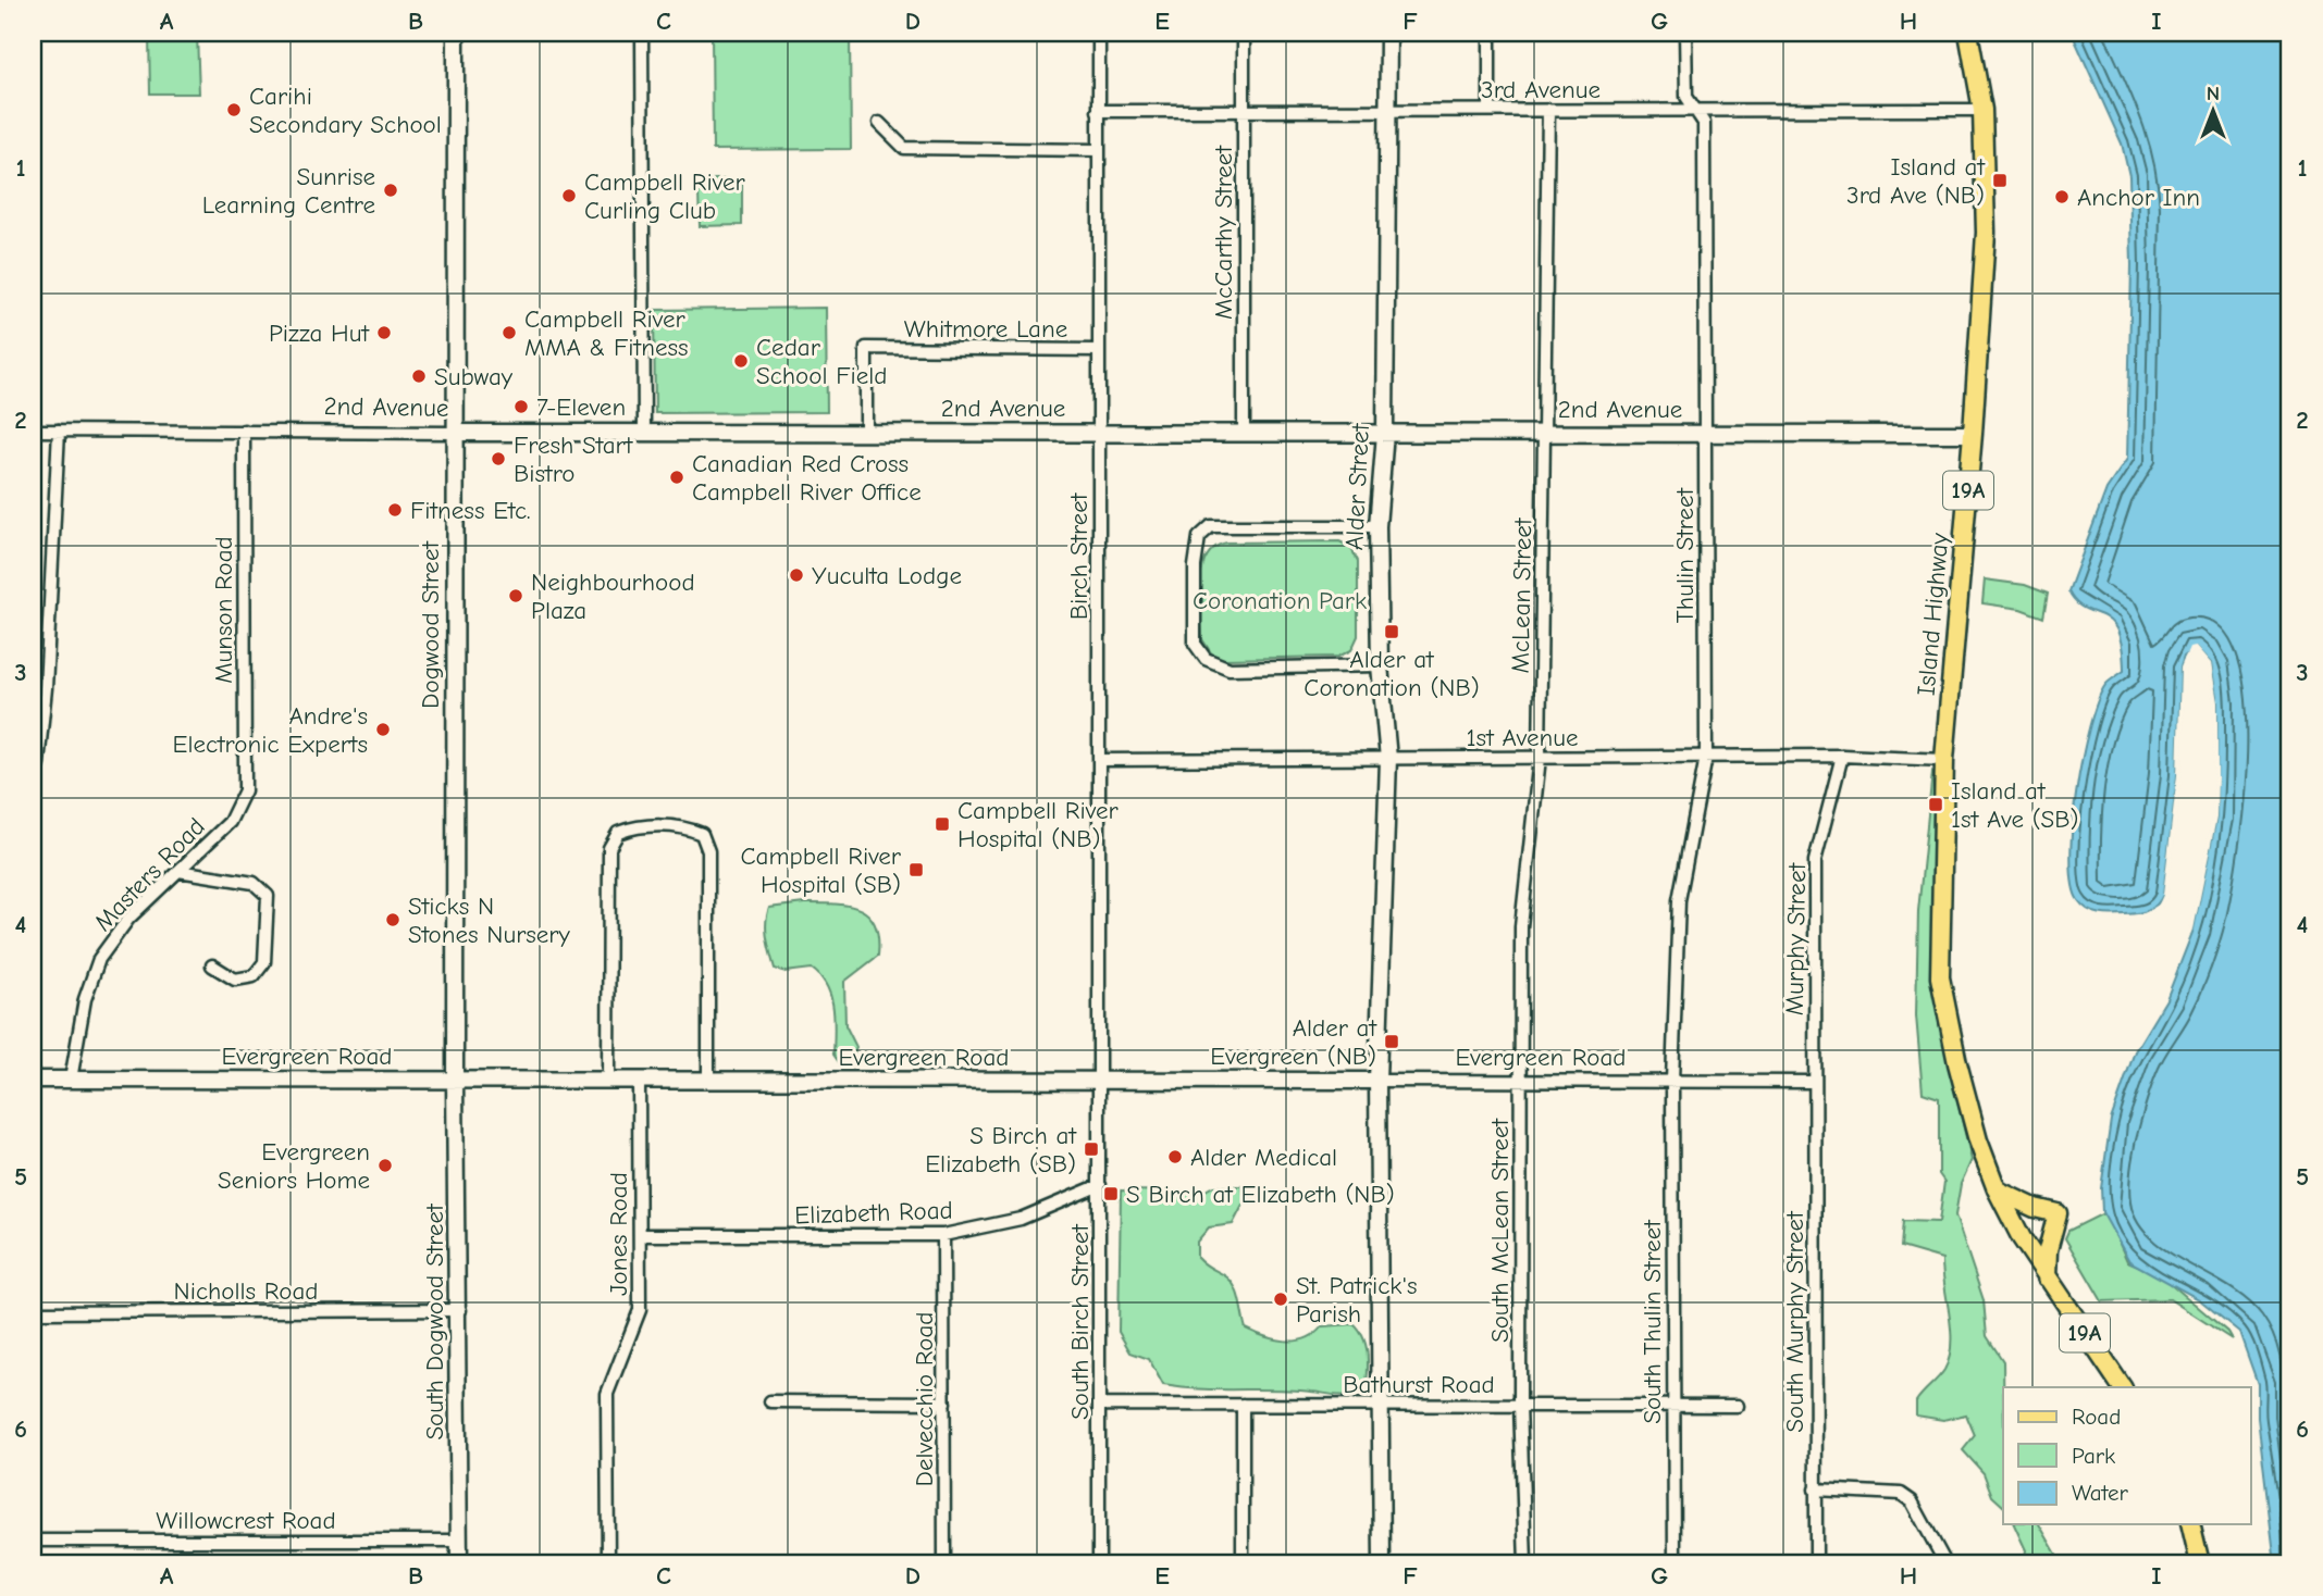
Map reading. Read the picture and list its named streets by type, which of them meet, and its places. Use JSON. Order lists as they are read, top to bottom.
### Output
{
  "streets": {
    "main road": ["19A", "Island Highway"],
    "street": [
      "3rd Avenue",
      "McCarthy Street",
      "Whitmore Lane",
      "2nd Avenue",
      "Alder Street",
      "Thulin Street",
      "Birch Street",
      "McLean Street",
      "Munson Road",
      "Dogwood Street",
      "1st Avenue",
      "Masters Road",
      "Murphy Street",
      "Evergreen Road",
      "Elizabeth Road",
      "South McLean Street",
      "Jones Road",
      "Nicholls Road",
      "South Dogwood Street",
      "South Birch Street",
      "South Thulin Street",
      "South Murphy Street",
      "Bathurst Road",
      "Delvecchio Road",
      "Willowcrest Road"
    ]
  },
  "crossings": [
    ["3rd Avenue", "McCarthy Street"],
    ["3rd Avenue", "Alder Street"],
    ["3rd Avenue", "Thulin Street"],
    ["3rd Avenue", "Birch Street"],
    ["3rd Avenue", "McLean Street"],
    ["3rd Avenue", "Island Highway"],
    ["McCarthy Street", "2nd Avenue"],
    ["Whitmore Lane", "2nd Avenue"],
    ["Whitmore Lane", "Birch Street"],
    ["2nd Avenue", "Alder Street"],
    ["2nd Avenue", "Thulin Street"],
    ["2nd Avenue", "Birch Street"],
    ["2nd Avenue", "McLean Street"],
    ["2nd Avenue", "Munson Road"],
    ["2nd Avenue", "Island Highway"],
    ["2nd Avenue", "Dogwood Street"],
    ["Alder Street", "1st Avenue"],
    ["Alder Street", "Evergreen Road"],
    ["Alder Street", "Bathurst Road"],
    ["19A", "Island Highway"],
    ["Thulin Street", "1st Avenue"],
    ["Thulin Street", "Evergreen Road"],
    ["Thulin Street", "South Thulin Street"],
    ["Birch Street", "1st Avenue"],
    ["Birch Street", "Evergreen Road"],
    ["Birch Street", "South Birch Street"],
    ["McLean Street", "1st Avenue"],
    ["McLean Street", "Evergreen Road"],
    ["McLean Street", "South McLean Street"],
    ["Munson Road", "Masters Road"],
    ["Island Highway", "1st Avenue"],
    ["Dogwood Street", "Evergreen Road"],
    ["Dogwood Street", "South Dogwood Street"],
    ["1st Avenue", "Murphy Street"],
    ["Masters Road", "Evergreen Road"],
    ["Murphy Street", "Evergreen Road"],
    ["Murphy Street", "South Murphy Street"],
    ["Evergreen Road", "South McLean Street"],
    ["Evergreen Road", "Jones Road"],
    ["Evergreen Road", "South Dogwood Street"],
    ["Evergreen Road", "South Birch Street"],
    ["Evergreen Road", "South Thulin Street"],
    ["Evergreen Road", "South Murphy Street"],
    ["Elizabeth Road", "Jones Road"],
    ["Elizabeth Road", "South Birch Street"],
    ["Elizabeth Road", "Delvecchio Road"],
    ["South McLean Street", "Bathurst Road"],
    ["Nicholls Road", "South Dogwood Street"],
    ["South Dogwood Street", "Willowcrest Road"],
    ["South Birch Street", "Bathurst Road"],
    ["South Thulin Street", "Bathurst Road"]
  ],
  "parks": ["Coronation Park"],
  "places": {
    "other": [
      "Carihi Secondary School",
      "Sunrise Learning Centre",
      "Campbell River Curling Club",
      "Anchor Inn",
      "Pizza Hut",
      "Campbell River MMA & Fitness",
      "Cedar School Field",
      "Subway",
      "7-Eleven",
      "Fresh Start Bistro",
      "Canadian Red Cross Campbell River Office",
      "Fitness Etc.",
      "Yuculta Lodge",
      "Neighbourhood Plaza",
      "Andre's Electronic Experts",
      "Sticks N Stones Nursery",
      "Alder Medical",
      "Evergreen Seniors Home",
      "St. Patrick's Parish"
    ],
    "transit": [
      "Island at 3rd Ave (NB)",
      "Alder at Coronation (NB)",
      "Island at 1st Ave (SB)",
      "Campbell River Hospital (NB)",
      "Campbell River Hospital (SB)",
      "Alder at Evergreen (NB)",
      "S Birch at Elizabeth (SB)",
      "S Birch at Elizabeth (NB)"
    ]
  },
  "legend": ["Road", "Park", "Water"],
  "north": "top",
  "grid": {
    "columns": [
      "A",
      "B",
      "C",
      "D",
      "E",
      "F",
      "G",
      "H",
      "I"
    ],
    "rows": [
      "1",
      "2",
      "3",
      "4",
      "5",
      "6"
    ]
  }
}
